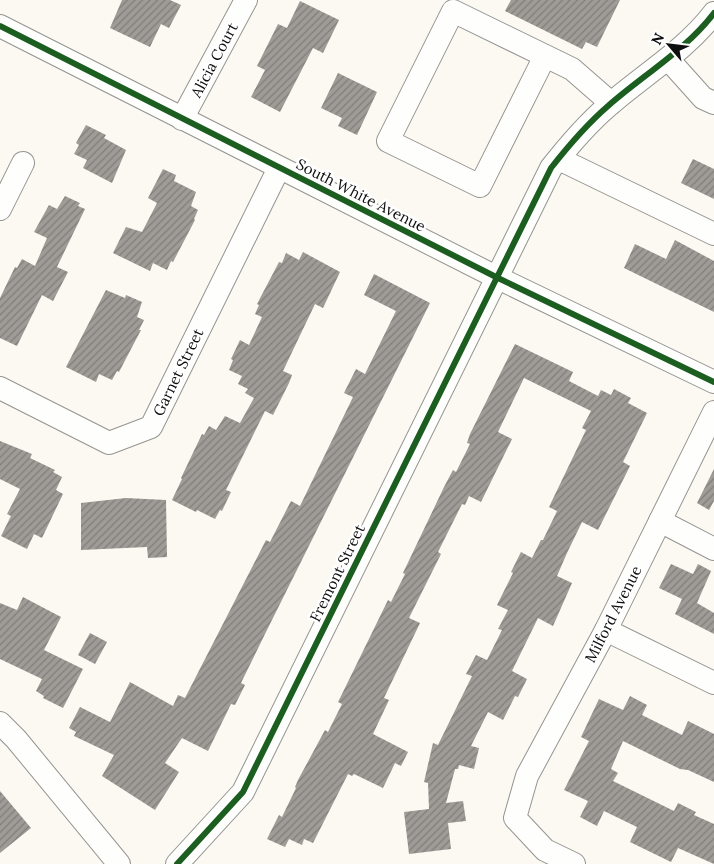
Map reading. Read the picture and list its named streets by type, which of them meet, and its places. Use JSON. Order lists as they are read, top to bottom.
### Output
{
  "streets": {
    "street": [
      "Alicia Court",
      "South White Avenue",
      "Garnet Street",
      "Fremont Street",
      "Milford Avenue"
    ]
  },
  "crossings": [
    ["Alicia Court", "South White Avenue"],
    ["South White Avenue", "Garnet Street"],
    ["South White Avenue", "Fremont Street"]
  ],
  "north": "top left"
}
